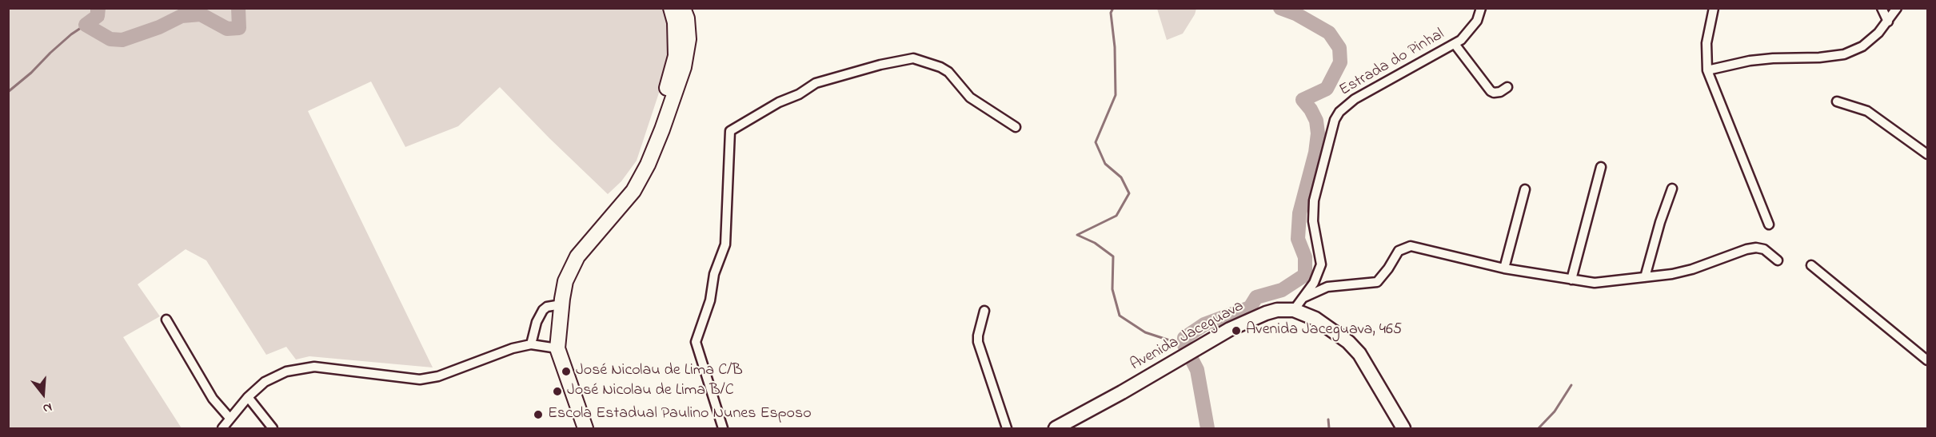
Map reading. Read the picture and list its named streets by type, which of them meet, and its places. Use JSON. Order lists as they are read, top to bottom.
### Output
{
  "streets": {
    "main road": ["Avenida Jaceguava"],
    "street": ["Estrada do Pinhal"]
  },
  "crossings": [
    ["Estrada do Pinhal", "Avenida Jaceguava"]
  ],
  "places": [
    "Avenida Jaceguava, 465",
    "José Nicolau de Lima C/B",
    "José Nicolau de Lima B/C",
    "Escola Estadual Paulino Nunes Esposo"
  ],
  "north": "bottom"
}
